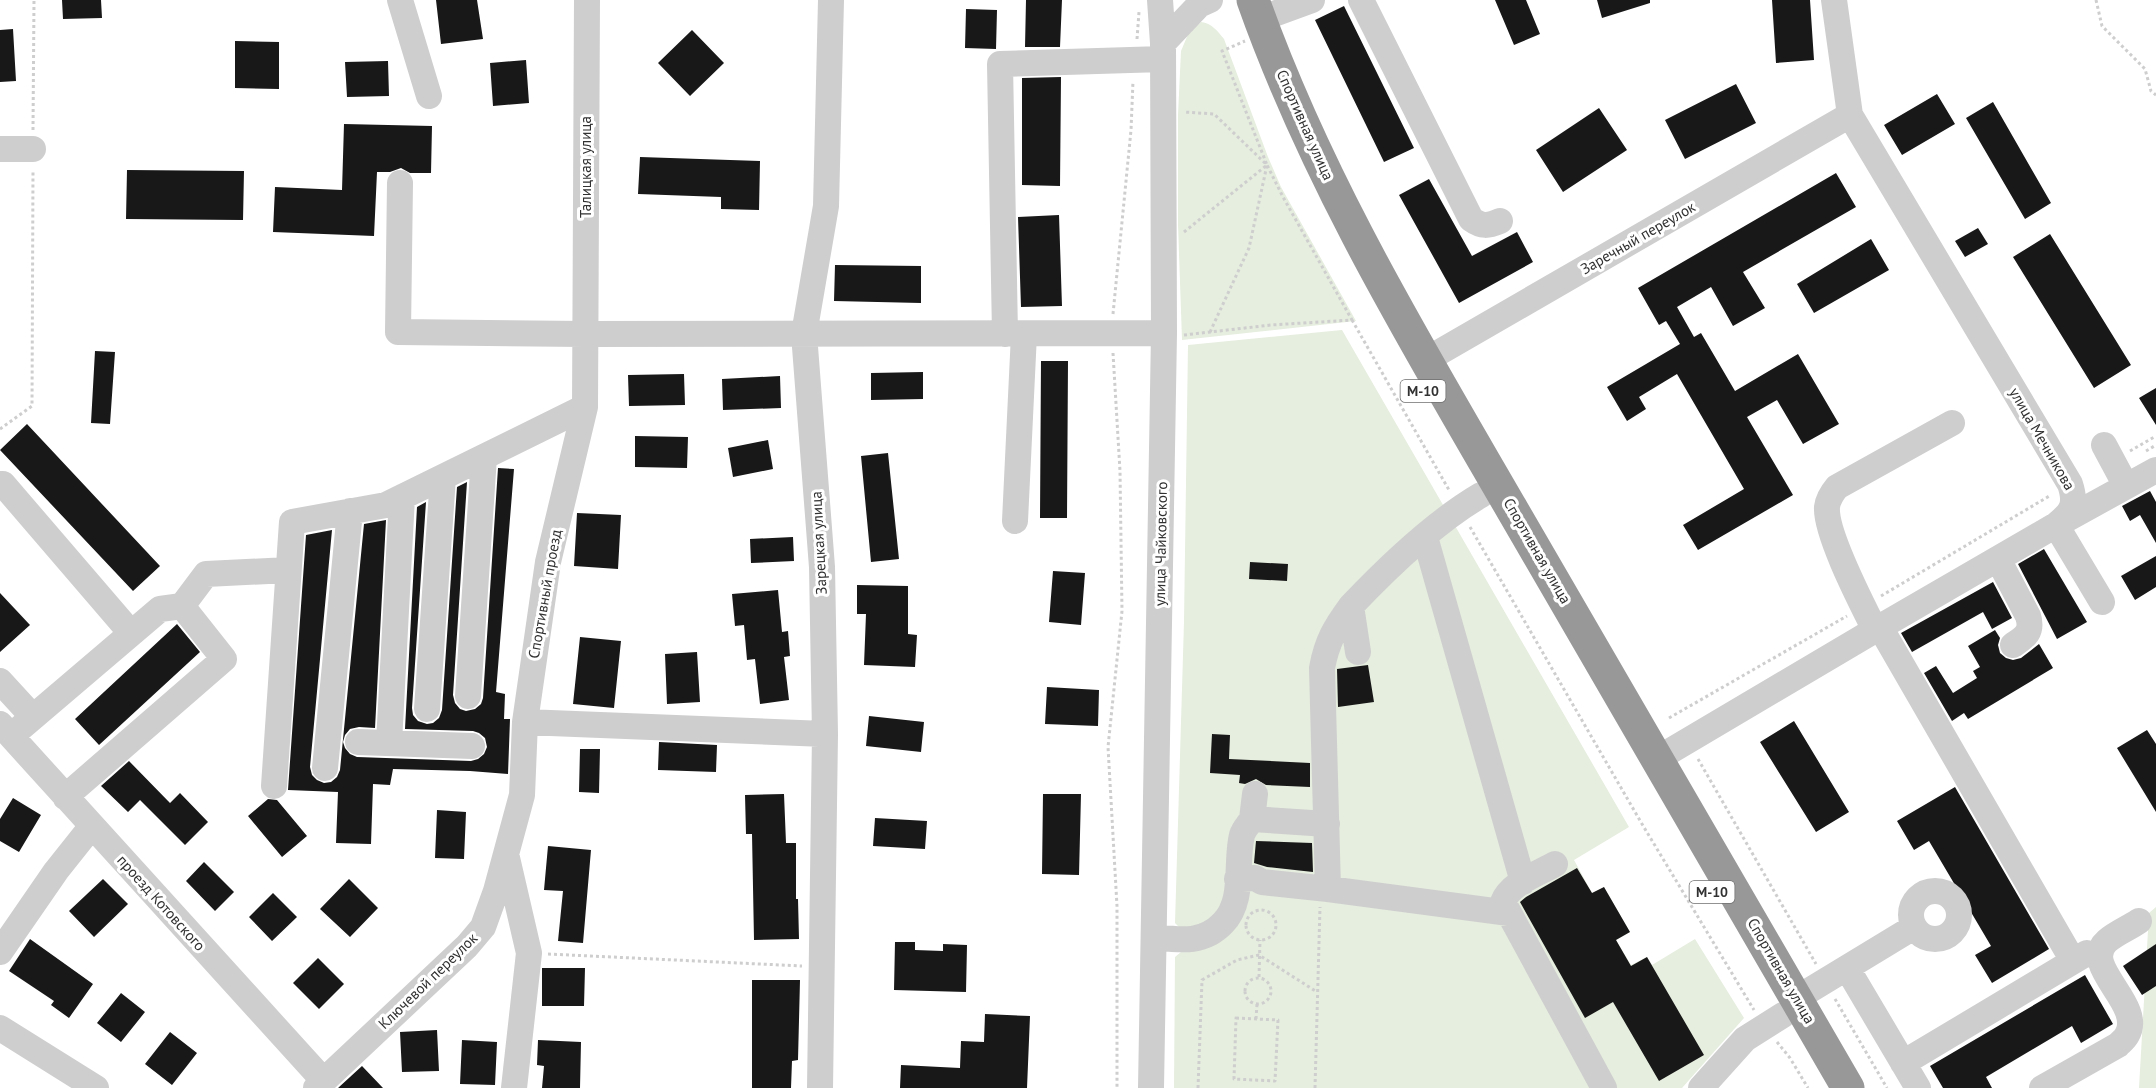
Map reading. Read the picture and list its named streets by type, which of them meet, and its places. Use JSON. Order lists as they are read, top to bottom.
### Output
{
  "streets": {
    "highway": ["Спортивная улица", "М-10"],
    "street": [
      "Талицкая улица",
      "Заречный переулок",
      "улица Мечникова",
      "Зарецкая улица",
      "улица Чайковского",
      "Спортивный проезд",
      "проезд Котовского",
      "Ключевой переулок"
    ]
  },
  "crossings": [
    ["Спортивная улица", "Заречный переулок"],
    ["Спортивная улица", "улица Мечникова"],
    ["Талицкая улица", "Спортивный проезд"],
    ["Заречный переулок", "улица Мечникова"],
    ["Спортивный проезд", "Ключевой переулок"],
    ["проезд Котовского", "Ключевой переулок"]
  ]
}
